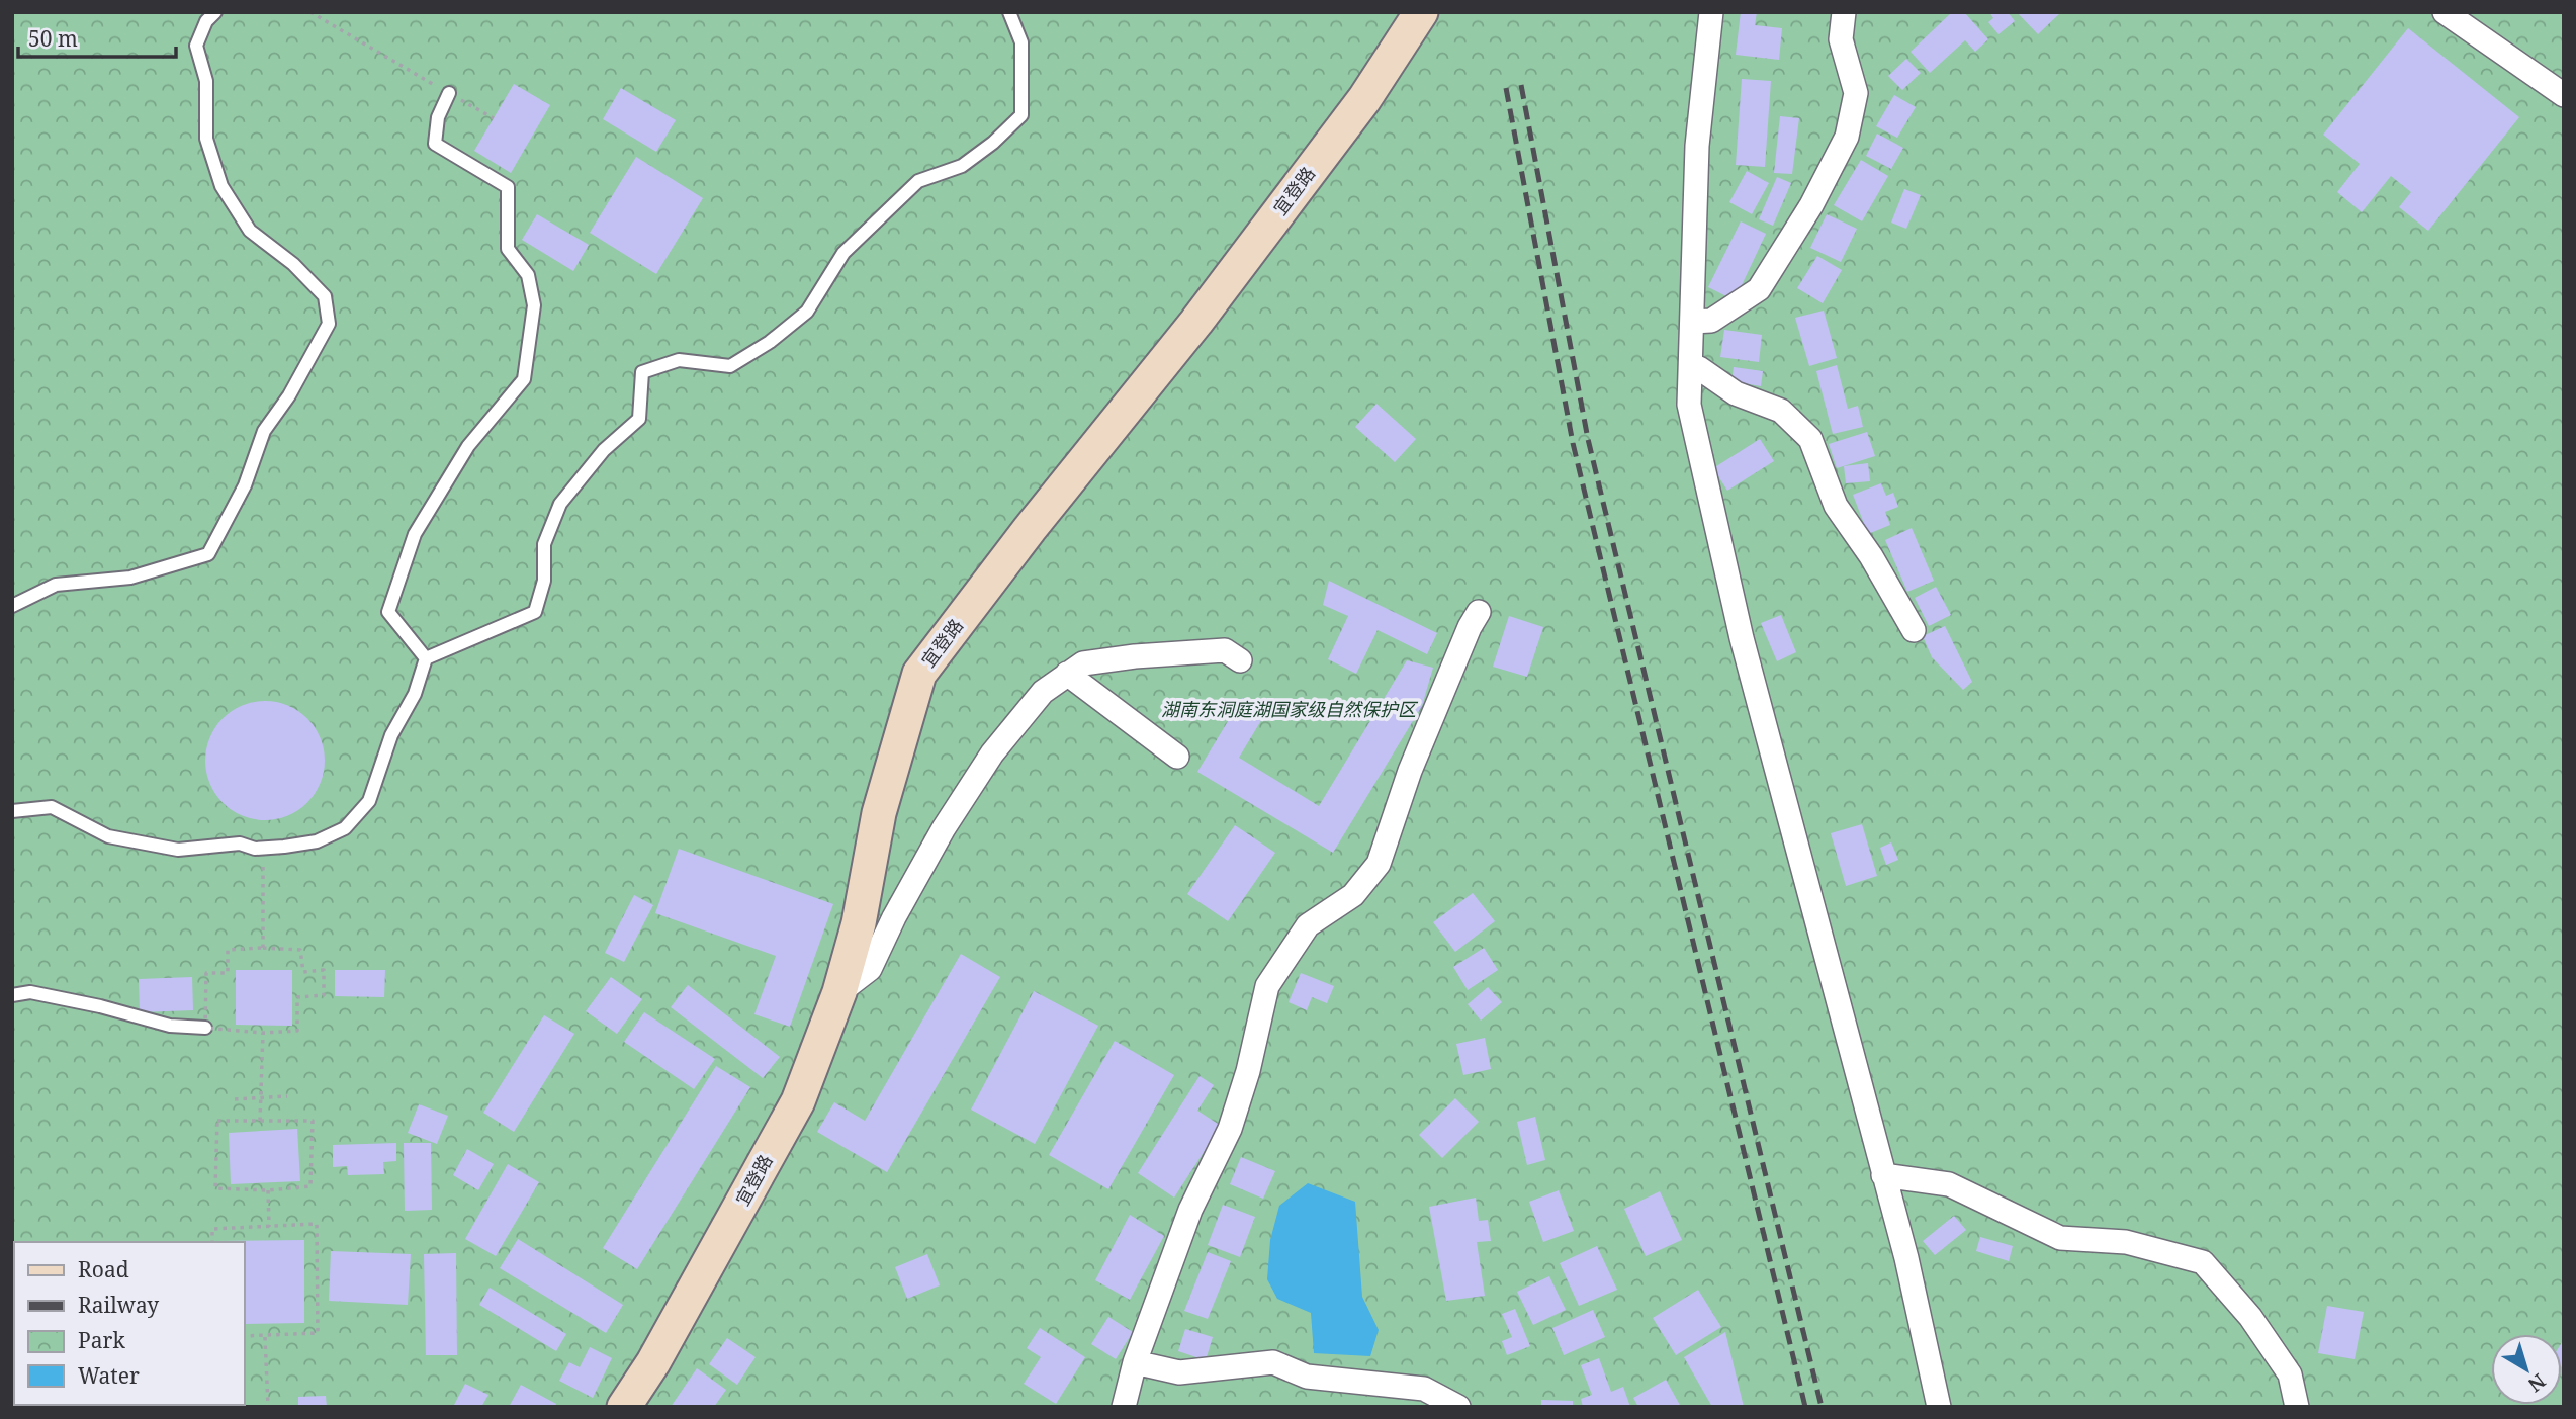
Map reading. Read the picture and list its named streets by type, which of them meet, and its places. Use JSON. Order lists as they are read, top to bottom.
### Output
{
  "streets": {
    "street": ["宜登路"]
  },
  "parks": ["湖南东洞庭湖国家级自然保护区"],
  "legend": [
    "Road",
    "Railway",
    "Park",
    "Water"
  ],
  "scale_bar": "50 m",
  "north": "bottom right"
}
